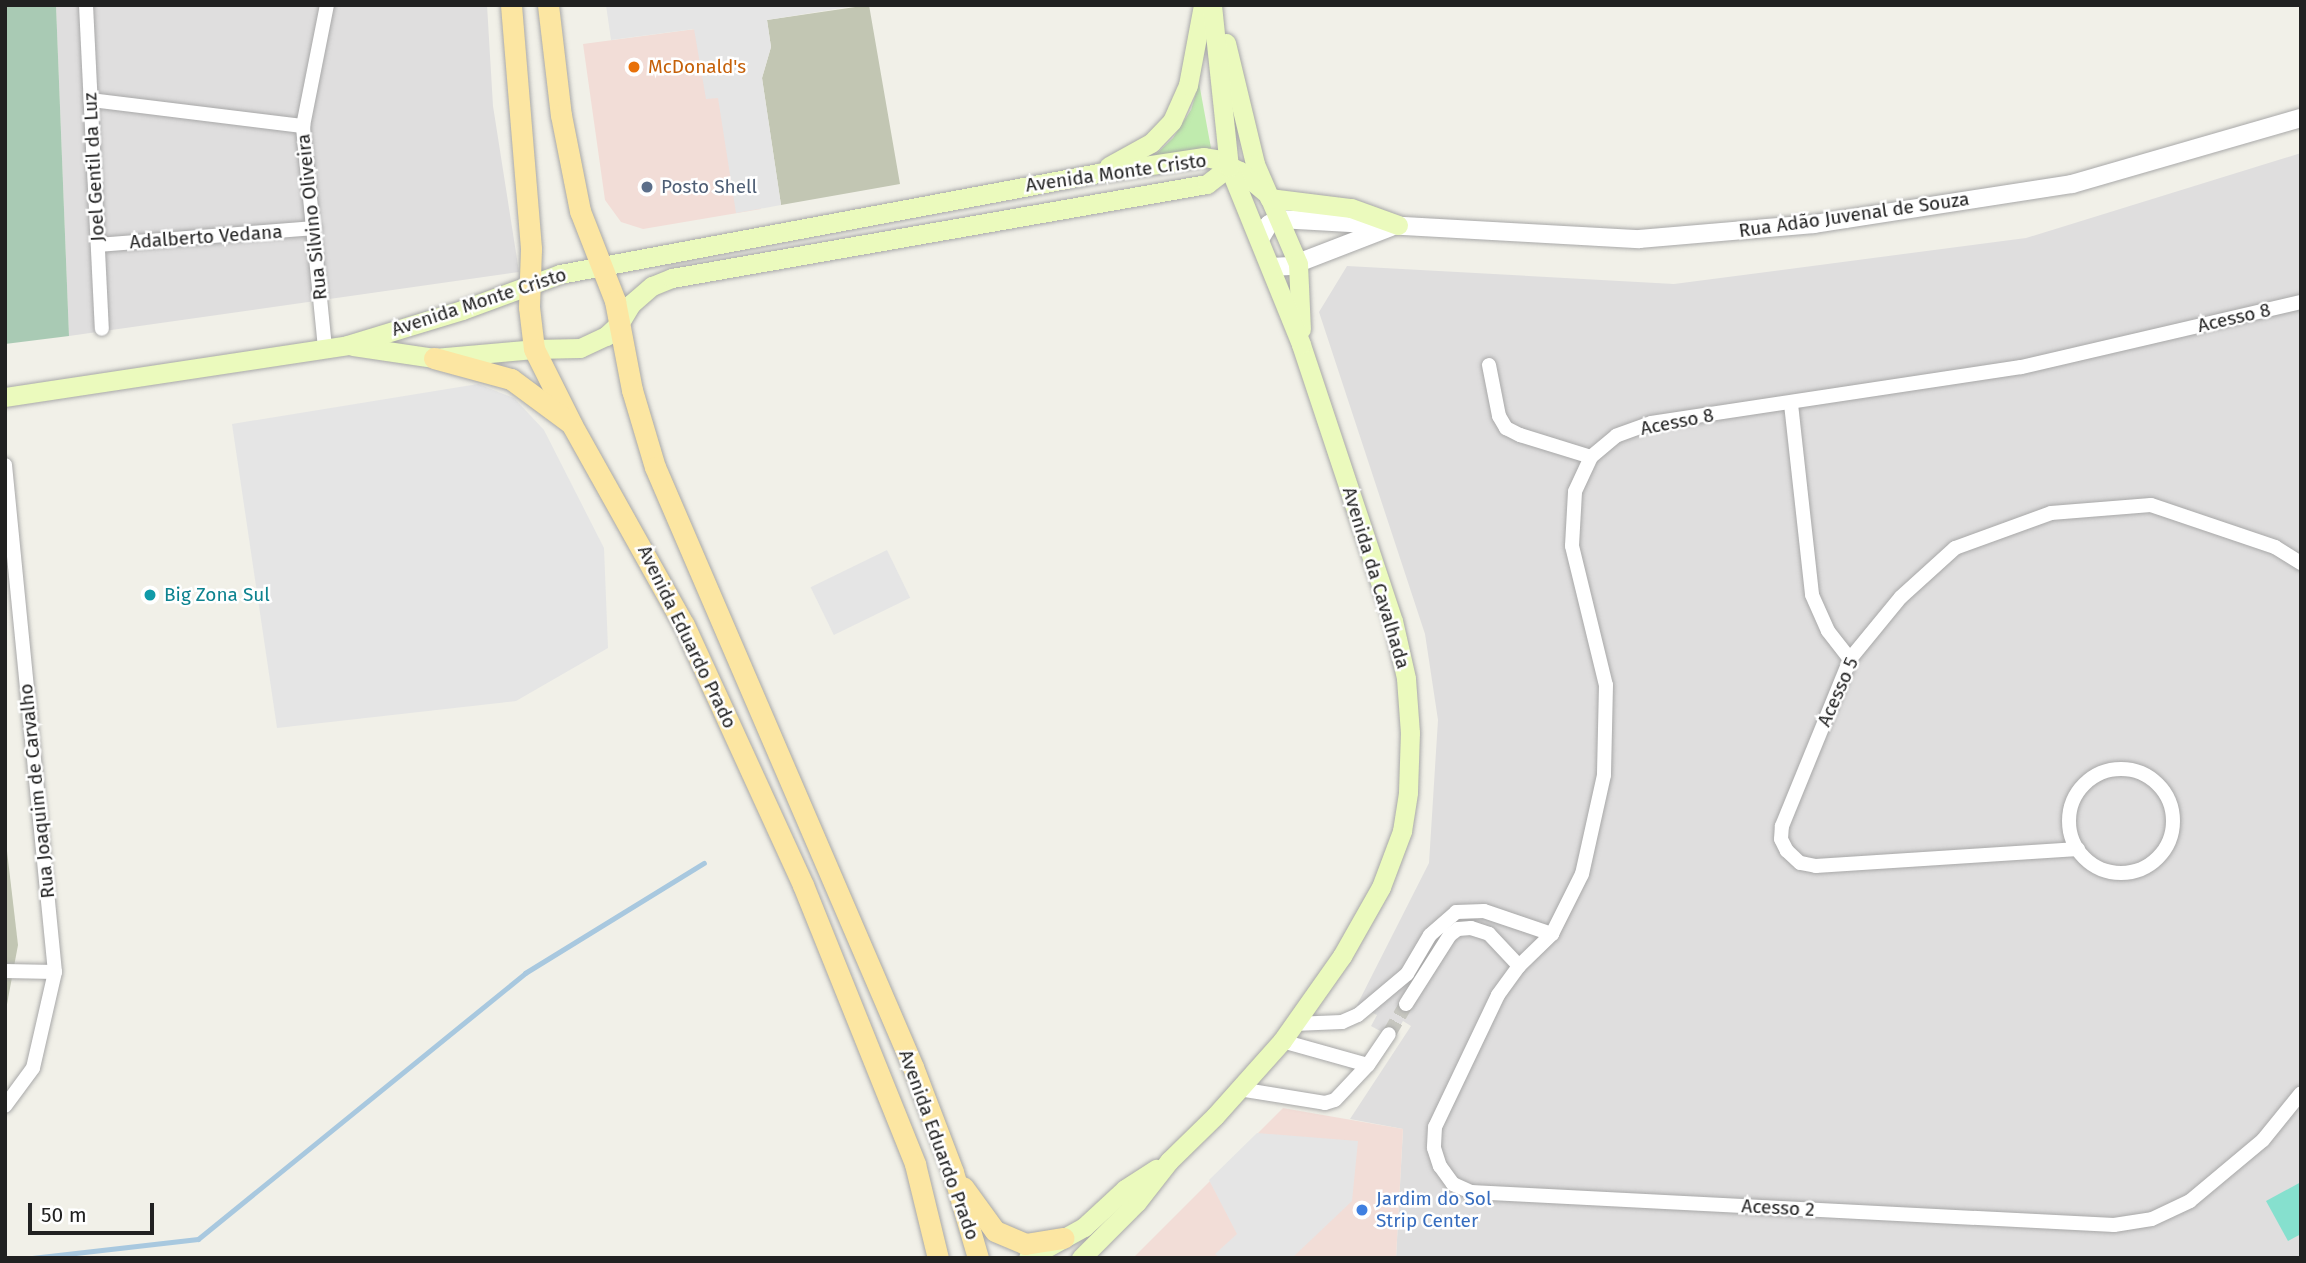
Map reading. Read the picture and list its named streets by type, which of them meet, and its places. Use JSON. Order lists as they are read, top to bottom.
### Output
{
  "streets": {
    "main road": ["Avenida Monte Cristo", "Avenida da Cavalhada", "Avenida Eduardo Prado"],
    "street": [
      "Joel Gentil da Luz",
      "Rua Adão Juvenal de Souza",
      "Rua Silvino Oliveira",
      "Adalberto Vedana",
      "Acesso 8",
      "Acesso 5",
      "Rua Joaquim de Carvalho",
      "Acesso 2"
    ]
  },
  "crossings": [
    ["Joel Gentil da Luz", "Adalberto Vedana"],
    ["Avenida Monte Cristo", "Rua Silvino Oliveira"],
    ["Avenida Monte Cristo", "Avenida da Cavalhada"],
    ["Avenida Monte Cristo", "Avenida Eduardo Prado"],
    ["Rua Adão Juvenal de Souza", "Avenida da Cavalhada"],
    ["Rua Silvino Oliveira", "Adalberto Vedana"],
    ["Acesso 8", "Acesso 2"]
  ],
  "places": [
    "McDonald's",
    "Posto Shell",
    "Big Zona Sul",
    "Jardim do Sol Strip Center"
  ],
  "scale_bar": "50 m"
}
